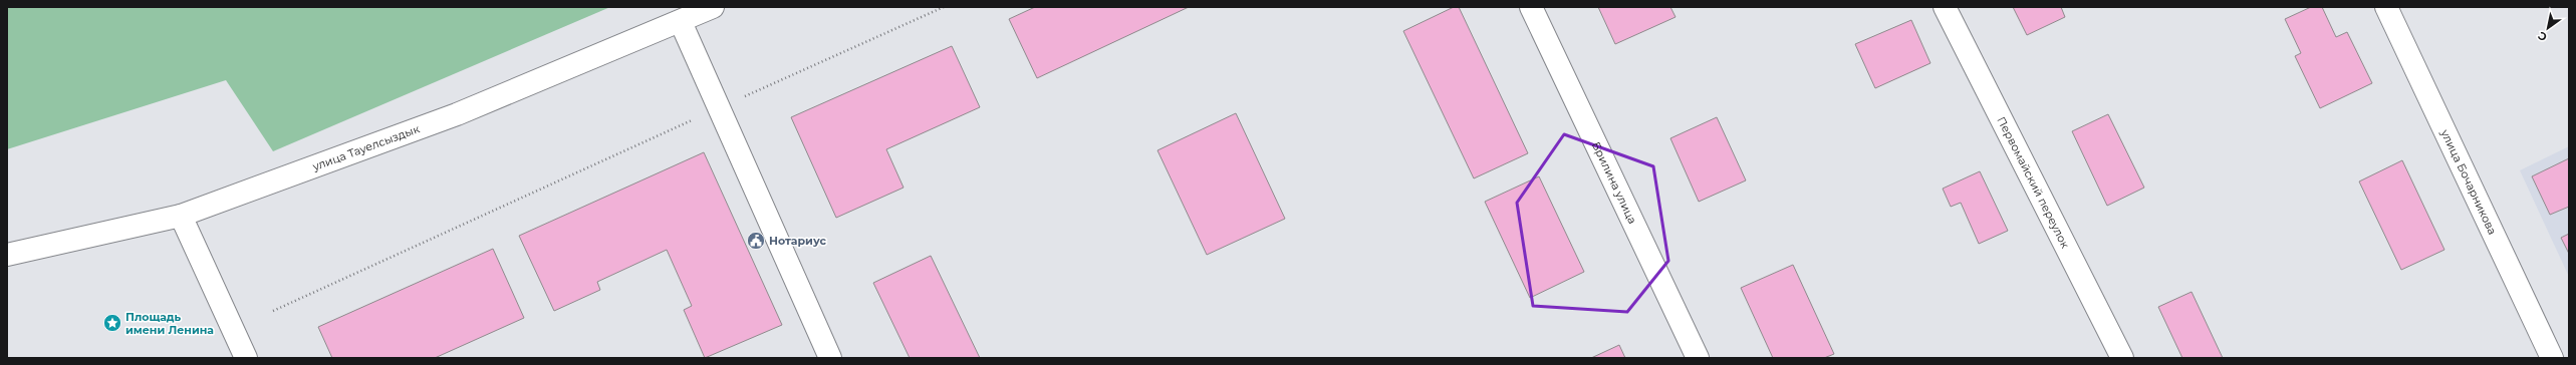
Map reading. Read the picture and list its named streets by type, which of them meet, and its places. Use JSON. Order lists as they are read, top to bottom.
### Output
{
  "streets": {
    "street": [
      "улица Тауелсыздык",
      "Брилина улица",
      "Первомайский переулок",
      "улица Бочарникова"
    ]
  },
  "places": {
    "public building": ["Нотариус"],
    "place": ["Площадь имени Ленина"]
  },
  "north": "bottom left"
}
